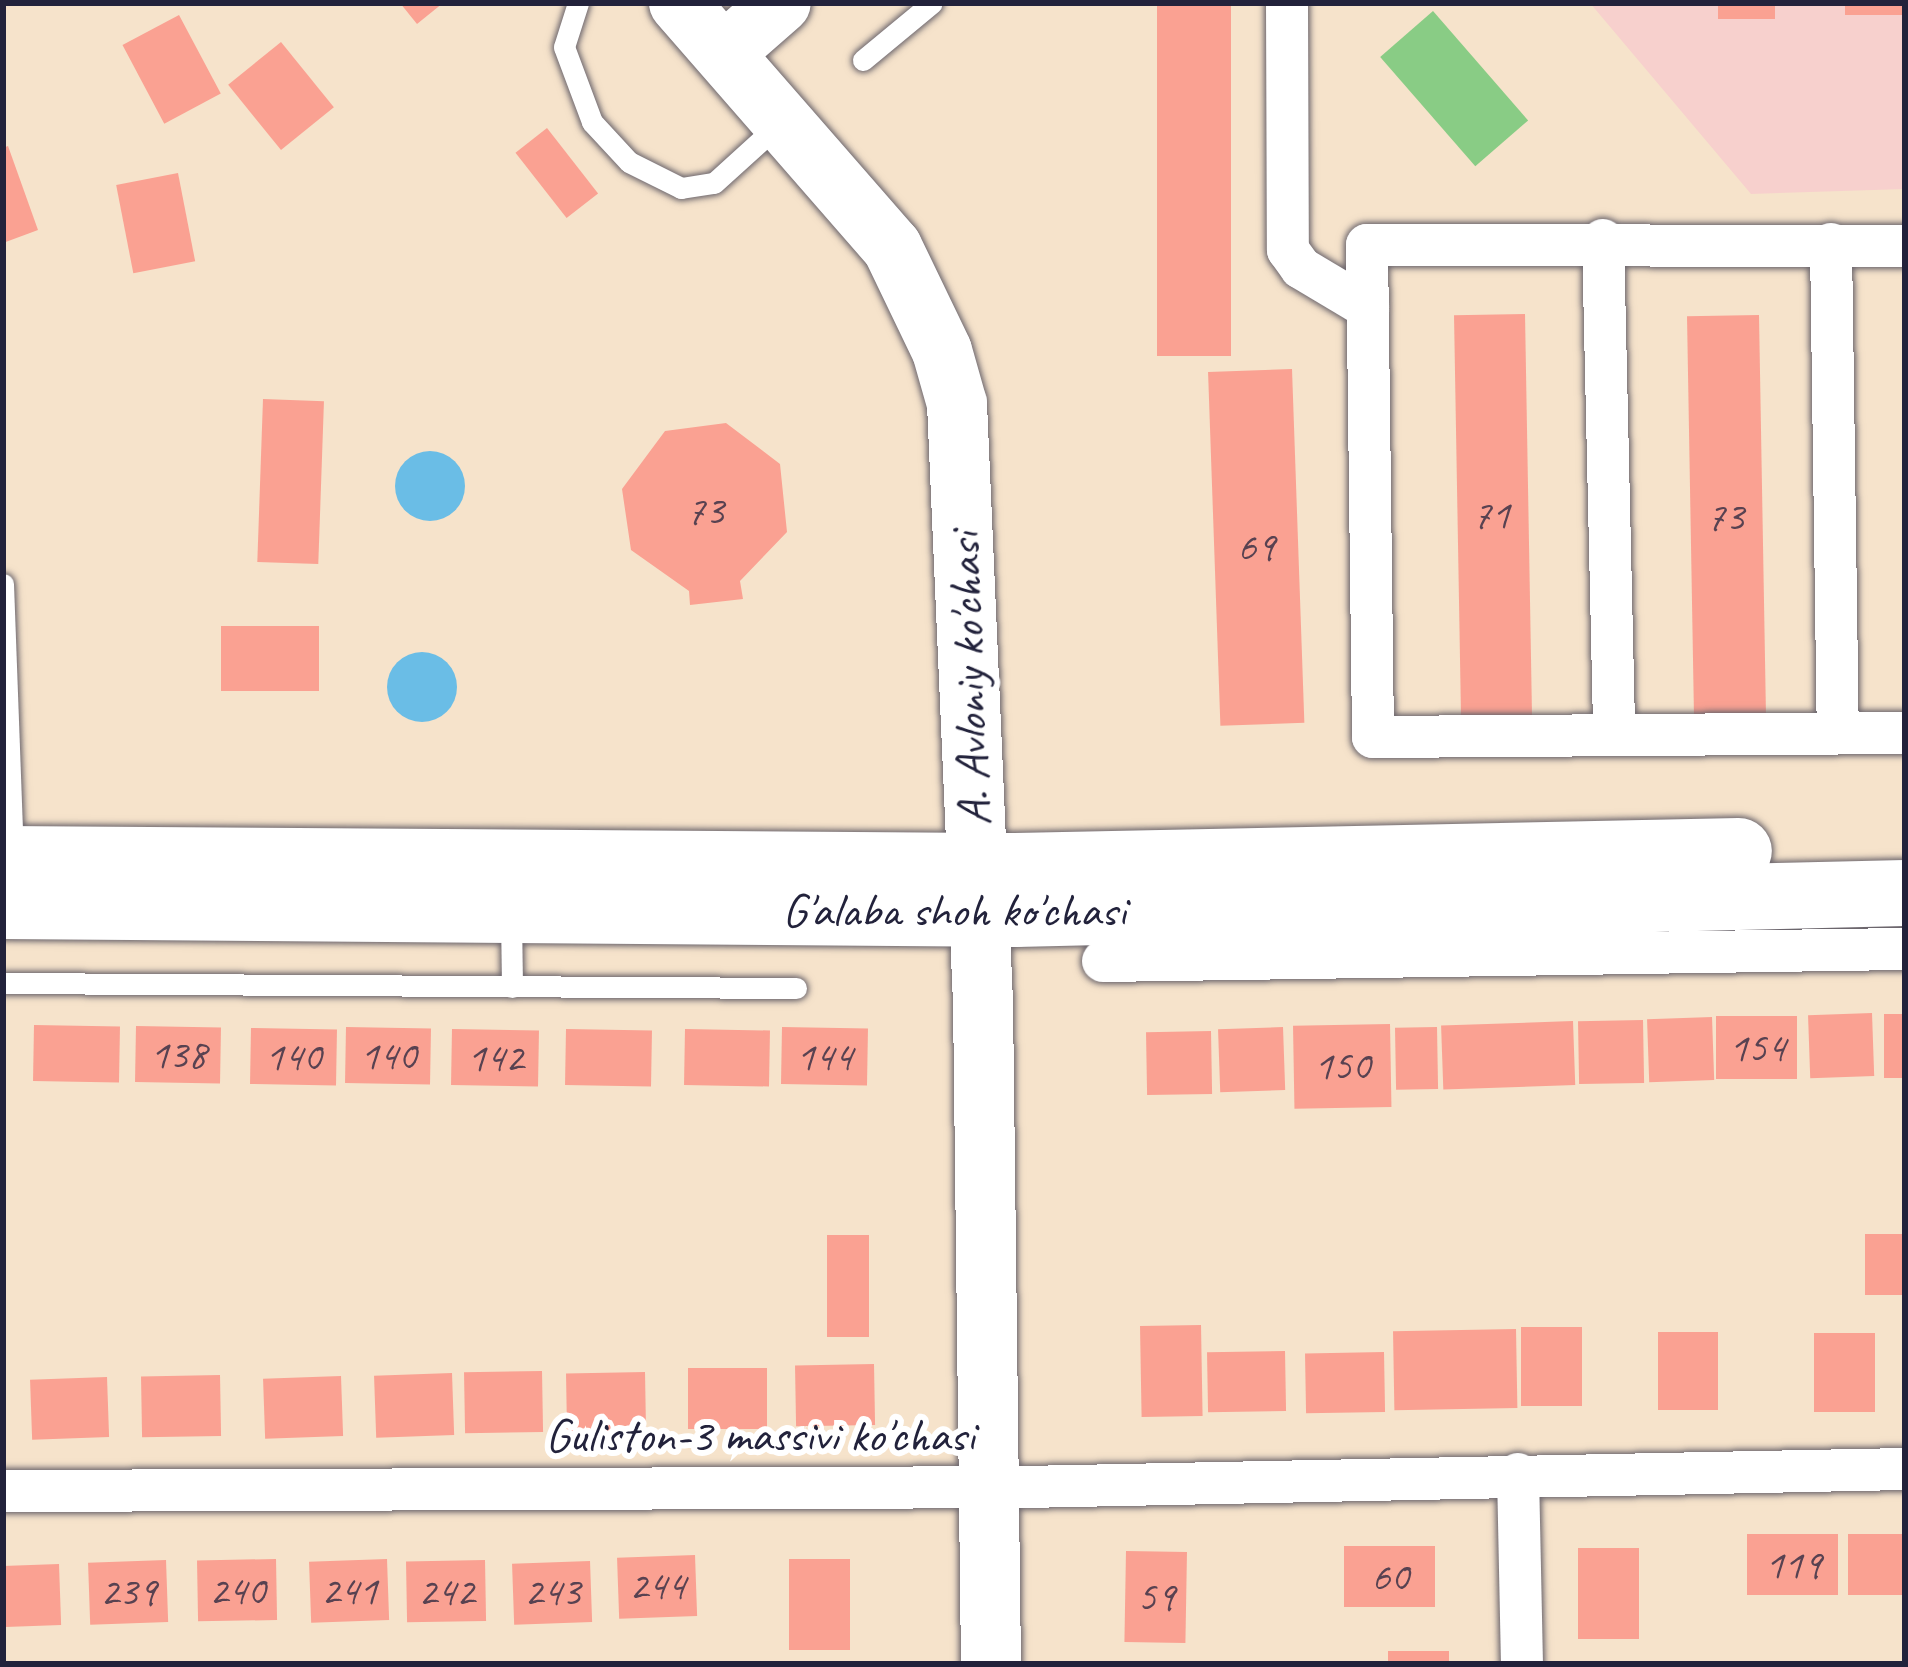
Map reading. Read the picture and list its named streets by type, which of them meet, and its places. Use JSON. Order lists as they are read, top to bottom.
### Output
{
  "streets": {
    "main road": ["A. Avloniy ko'chasi", "G'alaba shoh ko'chasi"],
    "street": ["Guliston-3 massivi ko'chasi"]
  },
  "crossings": [
    ["A. Avloniy ko'chasi", "G'alaba shoh ko'chasi"],
    ["A. Avloniy ko'chasi", "Guliston-3 massivi ko'chasi"]
  ],
  "house_numbers": [
    "73",
    "71",
    "73",
    "69",
    "154",
    "138",
    "140",
    "140",
    "144",
    "142",
    "150",
    "119",
    "60",
    "244",
    "240",
    "241",
    "239",
    "242",
    "243",
    "59"
  ]
}
